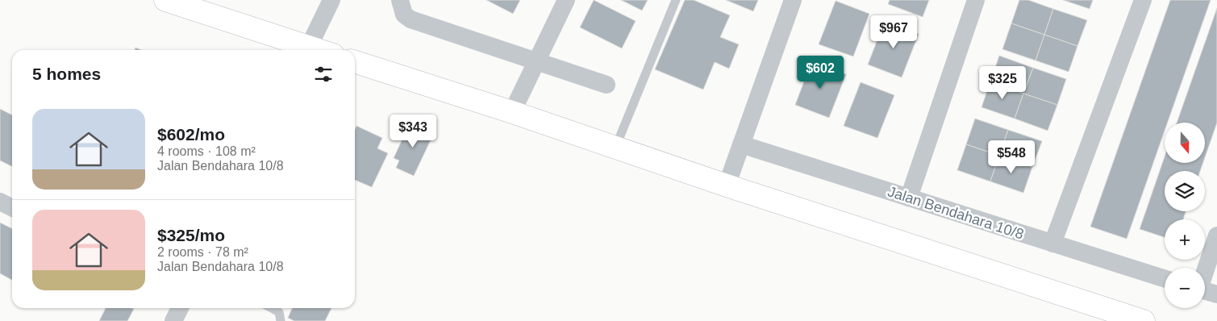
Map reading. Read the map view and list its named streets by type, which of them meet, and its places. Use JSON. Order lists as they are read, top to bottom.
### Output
{
  "streets": {
    "street": ["Jalan Bendahara 10/8"]
  },
  "north": "bottom",
  "page": {
    "price": [
      "$967",
      "$602",
      "$325",
      "$343",
      "$548"
    ],
    "heading": "5 homes",
    "list": [
      {
        "name": "$602/mo",
        "note": "4 rooms · 108 m² · Jalan Bendahara 10/8"
      },
      {
        "name": "$325/mo",
        "note": "2 rooms · 78 m² · Jalan Bendahara 10/8"
      }
    ],
    "map_buttons": ["+", "−"]
  }
}
